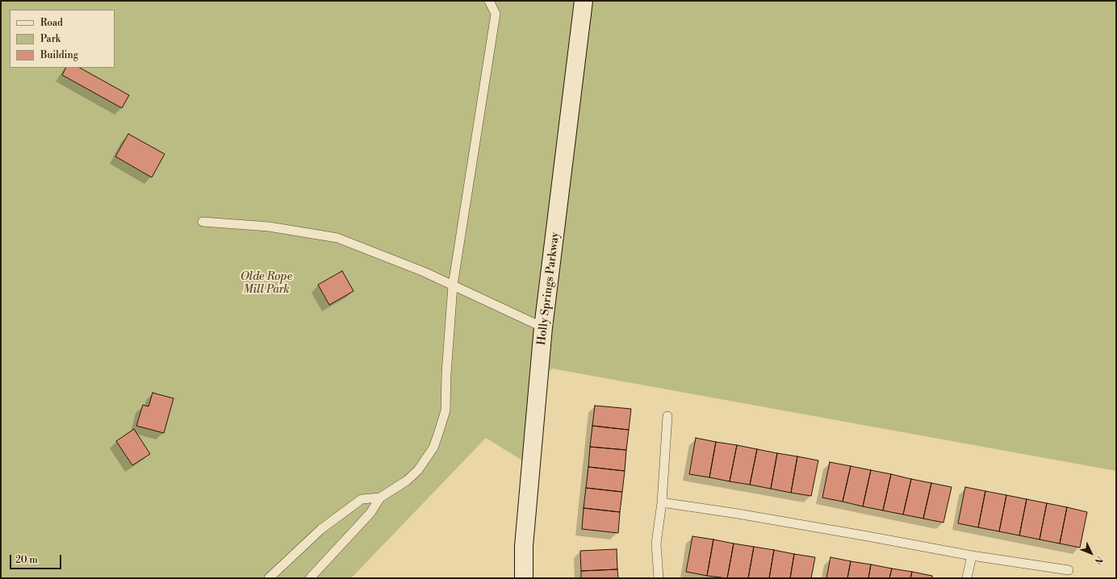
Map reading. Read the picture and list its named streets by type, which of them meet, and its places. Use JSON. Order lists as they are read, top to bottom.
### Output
{
  "streets": {
    "main road": ["Holly Springs Parkway"]
  },
  "parks": ["Olde Rope Mill Park"],
  "legend": ["Road", "Park", "Building"],
  "scale_bar": "20 m",
  "north": "bottom right"
}
